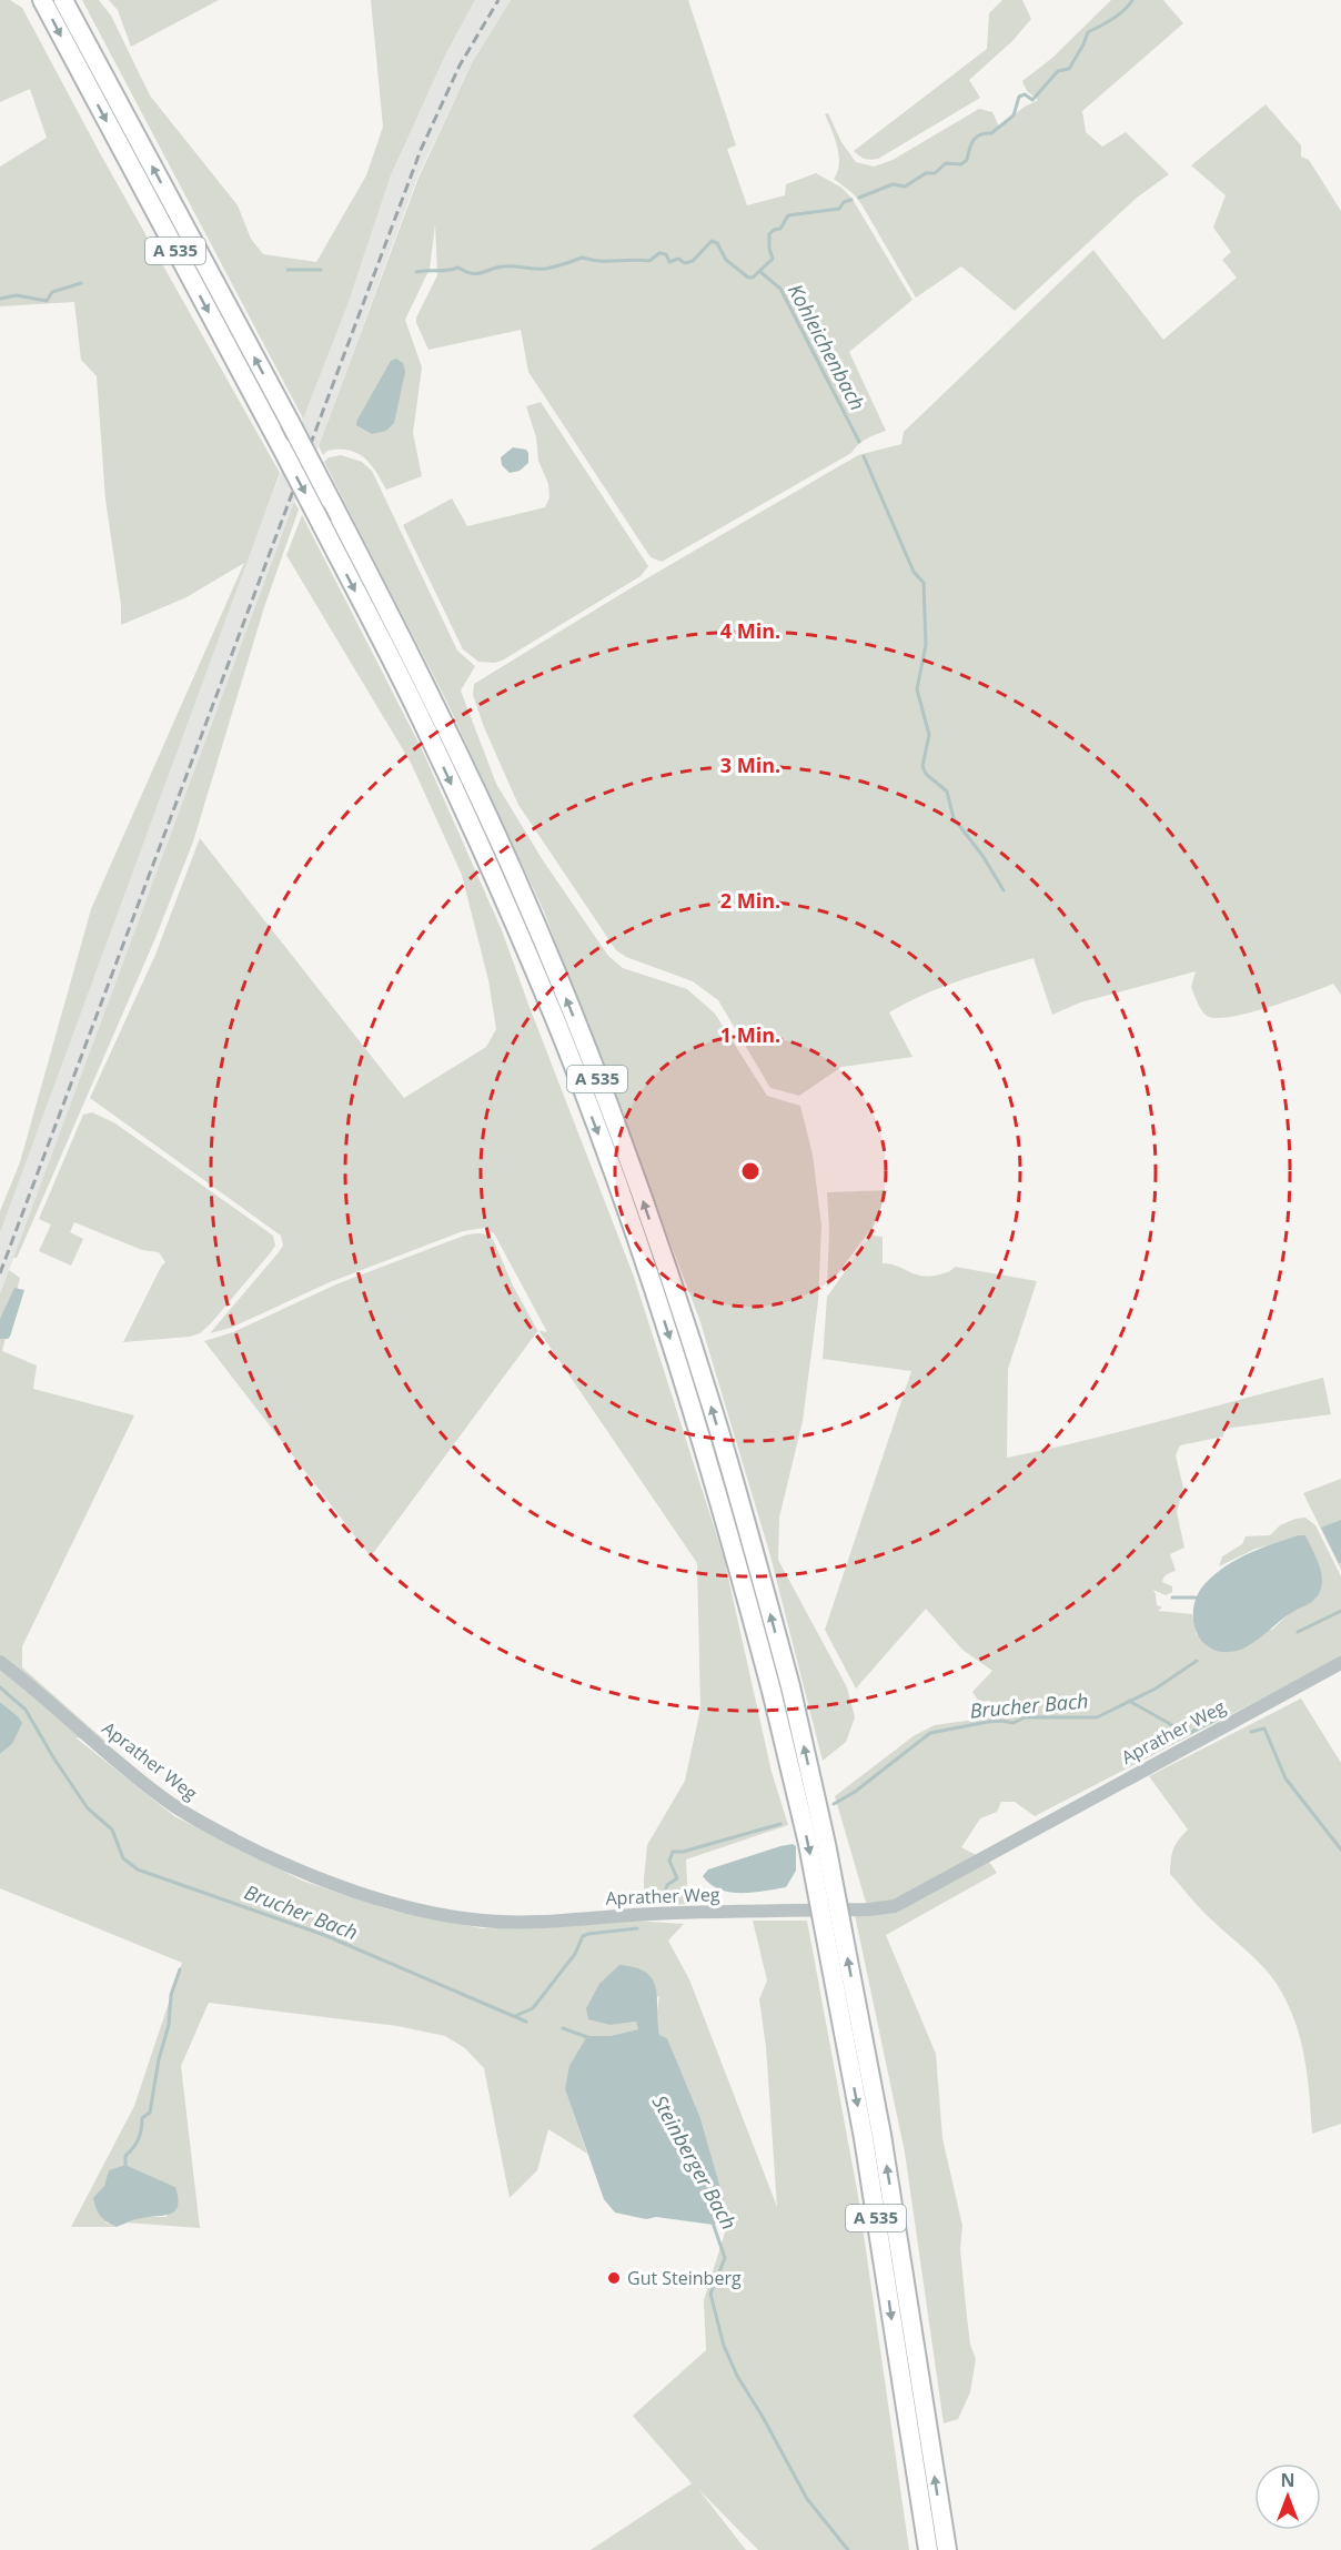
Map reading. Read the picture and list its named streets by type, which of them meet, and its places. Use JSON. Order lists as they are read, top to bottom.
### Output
{
  "streets": {
    "highway": ["A 535"],
    "street": ["Aprather Weg"]
  },
  "water": ["Kohleichenbach", "Brucher Bach", "Steinberger Bach"],
  "places": ["Gut Steinberg"],
  "north": "top",
  "rings": [
    "4 Min.",
    "3 Min.",
    "2 Min.",
    "1 Min."
  ]
}
